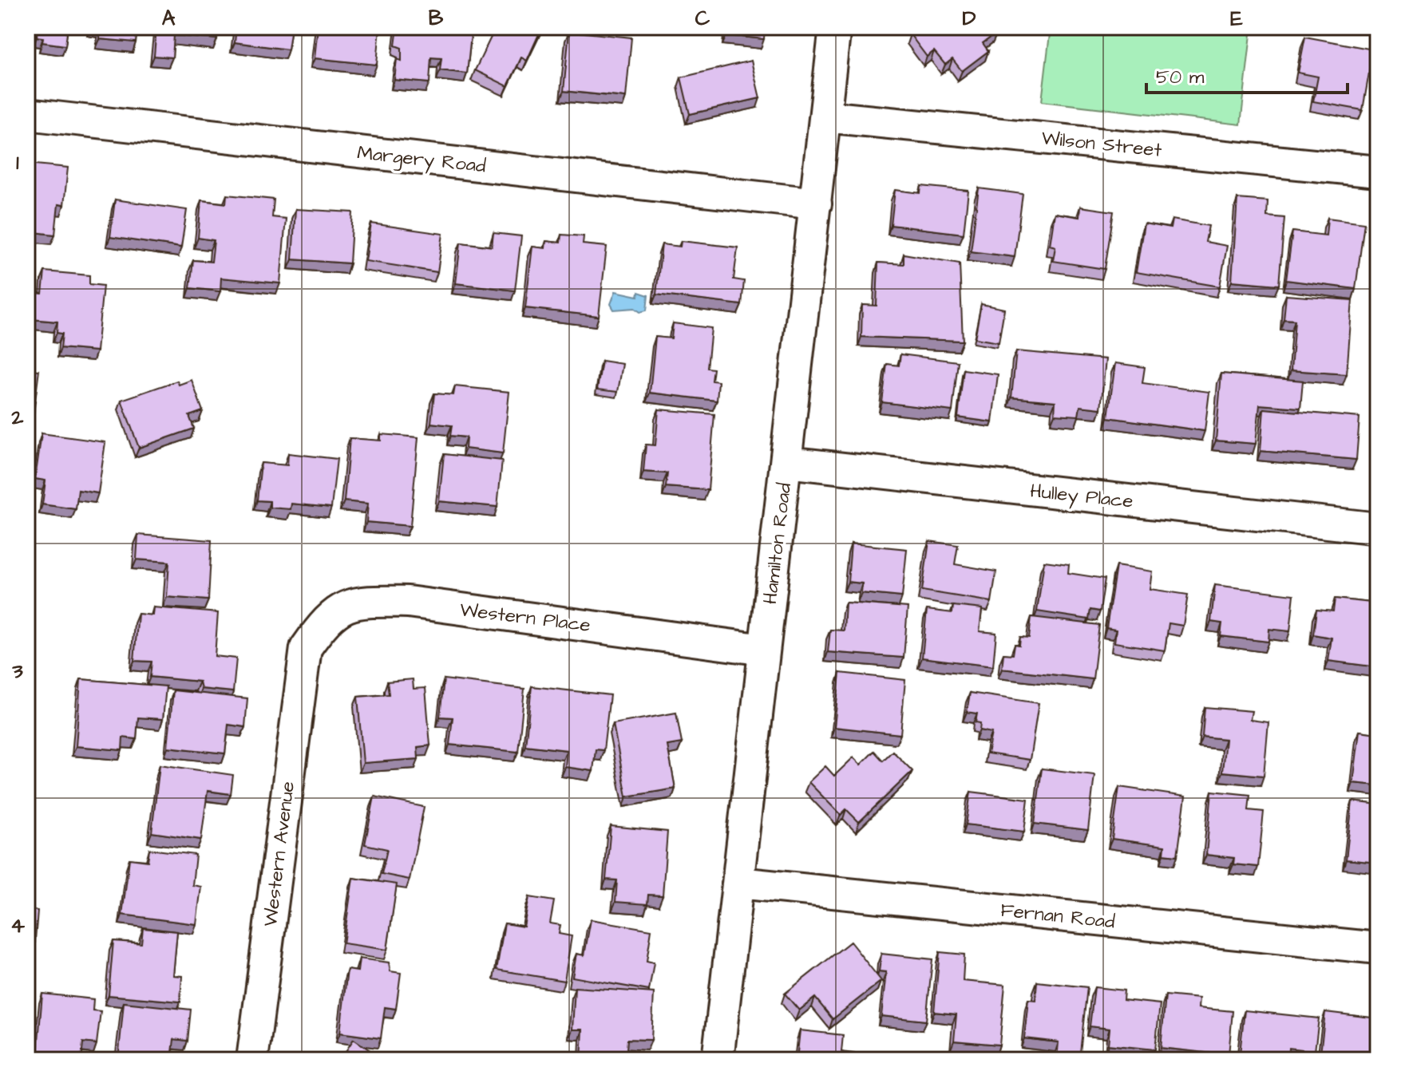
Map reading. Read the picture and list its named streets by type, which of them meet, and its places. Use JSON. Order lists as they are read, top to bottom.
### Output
{
  "streets": {
    "street": [
      "Wilson Street",
      "Margery Road",
      "Hulley Place",
      "Hamilton Road",
      "Western Place",
      "Western Avenue",
      "Fernan Road"
    ]
  },
  "crossings": [
    ["Wilson Street", "Hamilton Road"],
    ["Margery Road", "Hamilton Road"],
    ["Hulley Place", "Hamilton Road"],
    ["Hamilton Road", "Western Place"],
    ["Hamilton Road", "Fernan Road"],
    ["Western Place", "Western Avenue"]
  ],
  "scale_bar": "50 m",
  "grid": {
    "columns": [
      "A",
      "B",
      "C",
      "D",
      "E"
    ],
    "rows": [
      "1",
      "2",
      "3",
      "4"
    ]
  }
}
